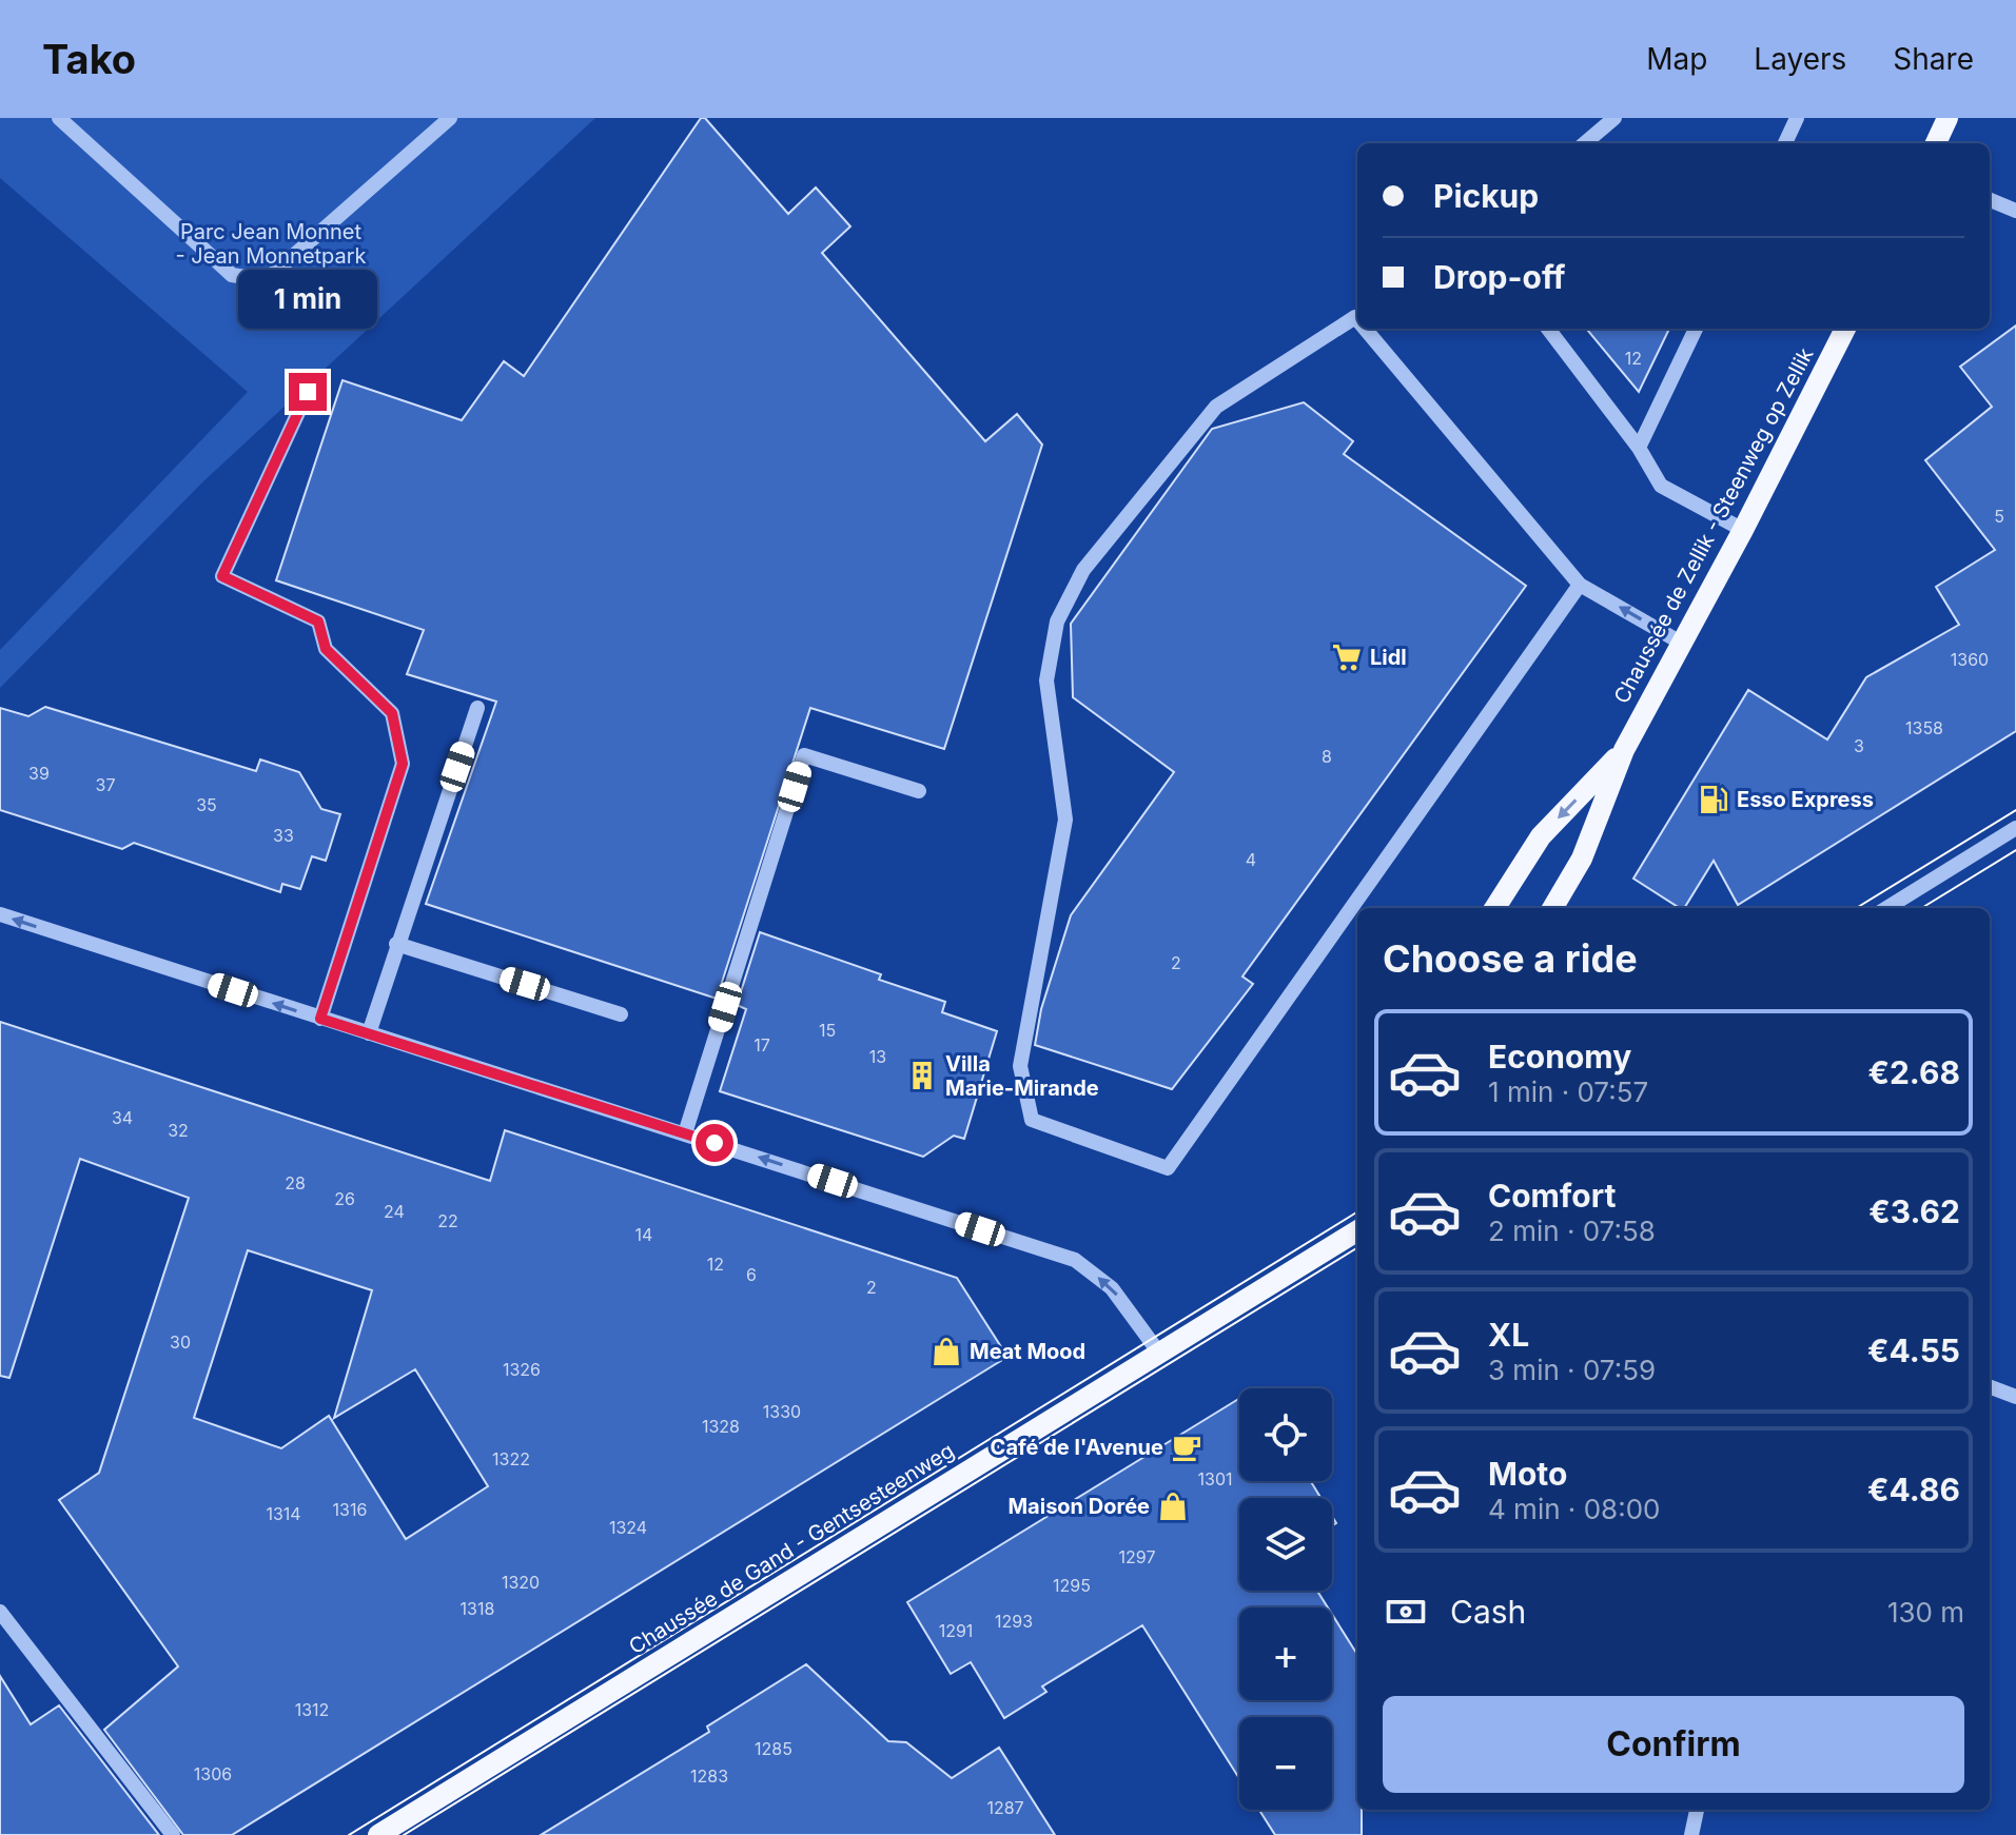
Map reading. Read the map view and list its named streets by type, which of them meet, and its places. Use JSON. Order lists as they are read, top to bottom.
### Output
{
  "streets": {
    "main road": ["Chaussée de Zellik - Steenweg op Zellik", "Chaussée de Gand - Gentsesteenweg"]
  },
  "parks": ["Parc Jean Monnet - Jean Monnetpark"],
  "places": {
    "supermarket": ["Lidl"],
    "fuel station": ["Esso Express"],
    "building": ["Villa Marie-Mirande"],
    "shop": ["Meat Mood", "Maison Dorée"],
    "cafe": ["Café de l'Avenue"]
  },
  "house_numbers": [
    "12",
    "5",
    "1360",
    "1358",
    "3",
    "8",
    "39",
    "37",
    "35",
    "33",
    "4",
    "2",
    "15",
    "17",
    "13",
    "34",
    "32",
    "28",
    "26",
    "24",
    "22",
    "14",
    "12",
    "6",
    "2",
    "30",
    "1326",
    "1330",
    "1328",
    "1322",
    "1301",
    "1316",
    "1314",
    "1324",
    "1297",
    "1320",
    "1295",
    "1318",
    "1293",
    "1291",
    "1312",
    "1285",
    "1306",
    "1283",
    "1287"
  ],
  "page": {
    "header": "Tako",
    "nav": ["Map", "Layers", "Share"],
    "banner": ["Pickup", "Drop-off"],
    "bubble": "1 min",
    "heading": "Choose a ride",
    "list": [
      {
        "name": "Economy",
        "note": "1 min · 07:57",
        "value": "€2.68"
      },
      {
        "name": "Comfort",
        "note": "2 min · 07:58",
        "value": "€3.62"
      },
      {
        "name": "XL",
        "note": "3 min · 07:59",
        "value": "€4.55"
      },
      {
        "name": "Moto",
        "note": "4 min · 08:00",
        "value": "€4.86"
      }
    ],
    "map_buttons": ["+", "−"],
    "pay": ["Cash", "130 m"],
    "buttons": "Confirm"
  }
}
